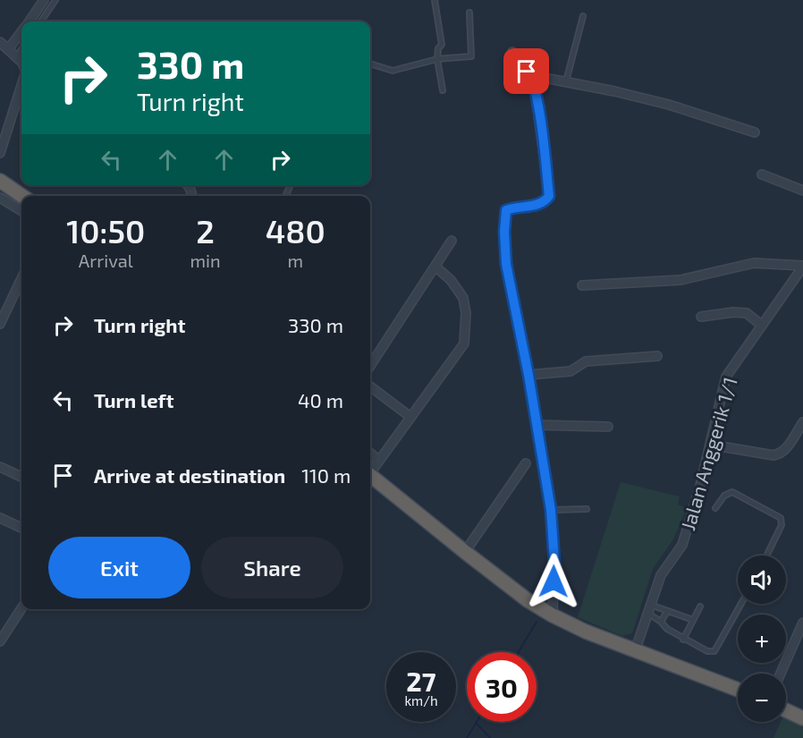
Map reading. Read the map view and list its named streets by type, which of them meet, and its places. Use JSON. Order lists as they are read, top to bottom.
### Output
{
  "streets": {
    "street": ["Jalan Anggerik 1/1"]
  },
  "page": {
    "turn": ["330 m", "Turn right"],
    "eta": [
      "10:50",
      "Arrival",
      "2",
      "min",
      "480",
      "m"
    ],
    "list": [
      {
        "name": "Turn right",
        "value": "330 m"
      },
      {
        "name": "Turn left",
        "value": "40 m"
      },
      {
        "name": "Arrive at destination",
        "value": "110 m"
      }
    ],
    "buttons": ["Exit", "Share"],
    "map_buttons": ["+", "−"],
    "speed": "27 km/h",
    "limit": "30"
  }
}
